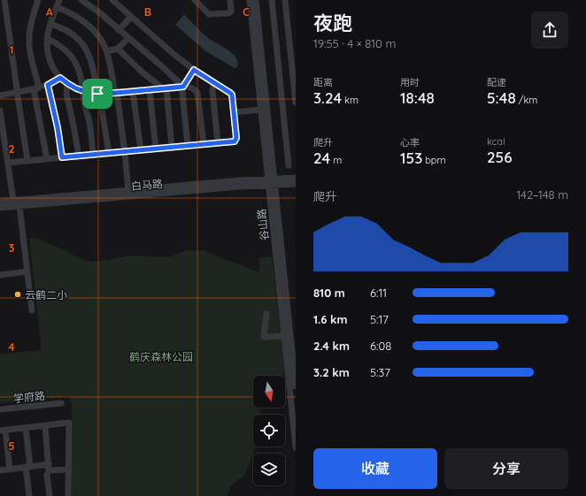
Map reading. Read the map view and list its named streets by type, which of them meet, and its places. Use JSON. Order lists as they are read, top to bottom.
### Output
{
  "streets": {
    "street": ["白马路", "谷山路", "学府路"]
  },
  "crossings": [
    ["白马路", "谷山路"]
  ],
  "parks": ["鹤庆森林公园"],
  "places": ["云鹤二小"],
  "north": "bottom",
  "page": {
    "heading": ["夜跑", "19:55 · 4 × 810 m"],
    "stats": [
      ["距离", "3.24 km"],
      ["用时", "18:48"],
      ["配速", "5:48 /km"],
      ["爬升", "24 m"],
      ["心率", "153 bpm"],
      ["kcal", "256"]
    ],
    "chart": ["爬升", "142–148 m"],
    "list": [
      {
        "name": "810 m",
        "note": "6:11"
      },
      {
        "name": "1.6 km",
        "note": "5:17"
      },
      {
        "name": "2.4 km",
        "note": "6:08"
      },
      {
        "name": "3.2 km",
        "note": "5:37"
      }
    ],
    "buttons": ["收藏", "分享"]
  },
  "grid": {
    "columns": ["A", "B", "C"],
    "rows": [
      "1",
      "2",
      "3",
      "4",
      "5"
    ]
  }
}
